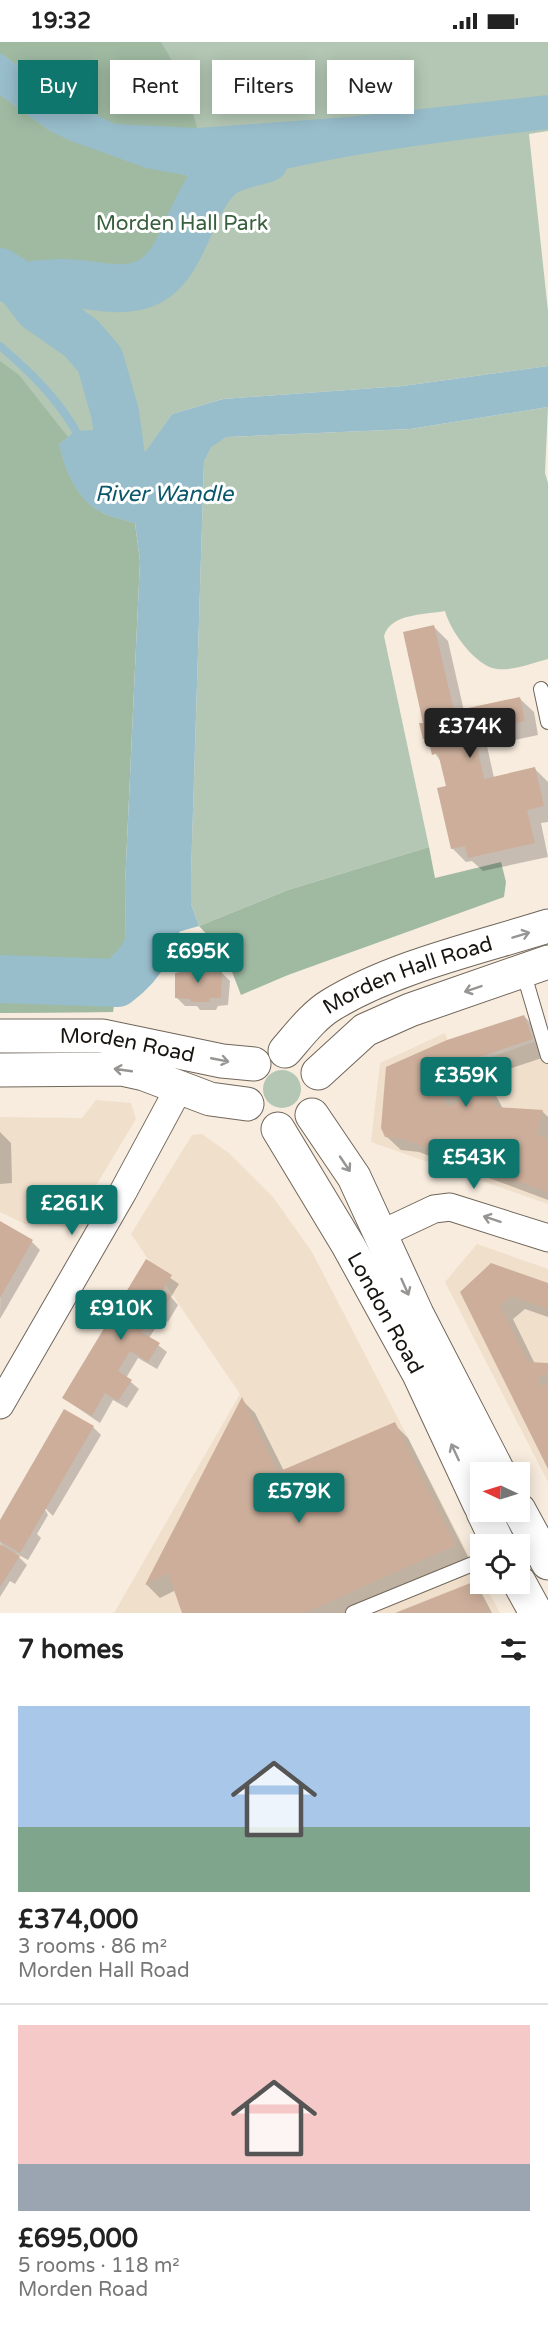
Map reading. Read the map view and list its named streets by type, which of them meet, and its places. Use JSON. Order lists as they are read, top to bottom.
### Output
{
  "streets": {
    "highway": ["Morden Hall Road", "Morden Road", "London Road"]
  },
  "crossings": [
    ["Morden Hall Road", "Morden Road"],
    ["Morden Hall Road", "London Road"],
    ["Morden Road", "London Road"]
  ],
  "water": ["River Wandle"],
  "parks": ["Morden Hall Park"],
  "north": "left",
  "page": {
    "status": "19:32",
    "chip": [
      "Buy",
      "Rent",
      "Filters",
      "New"
    ],
    "price": [
      "£374K",
      "£695K",
      "£359K",
      "£543K",
      "£261K",
      "£910K",
      "£579K"
    ],
    "heading": "7 homes",
    "list": [
      {
        "name": "£374,000",
        "note": "3 rooms · 86 m² · Morden Hall Road"
      },
      {
        "name": "£695,000",
        "note": "5 rooms · 118 m² · Morden Road"
      }
    ]
  }
}
